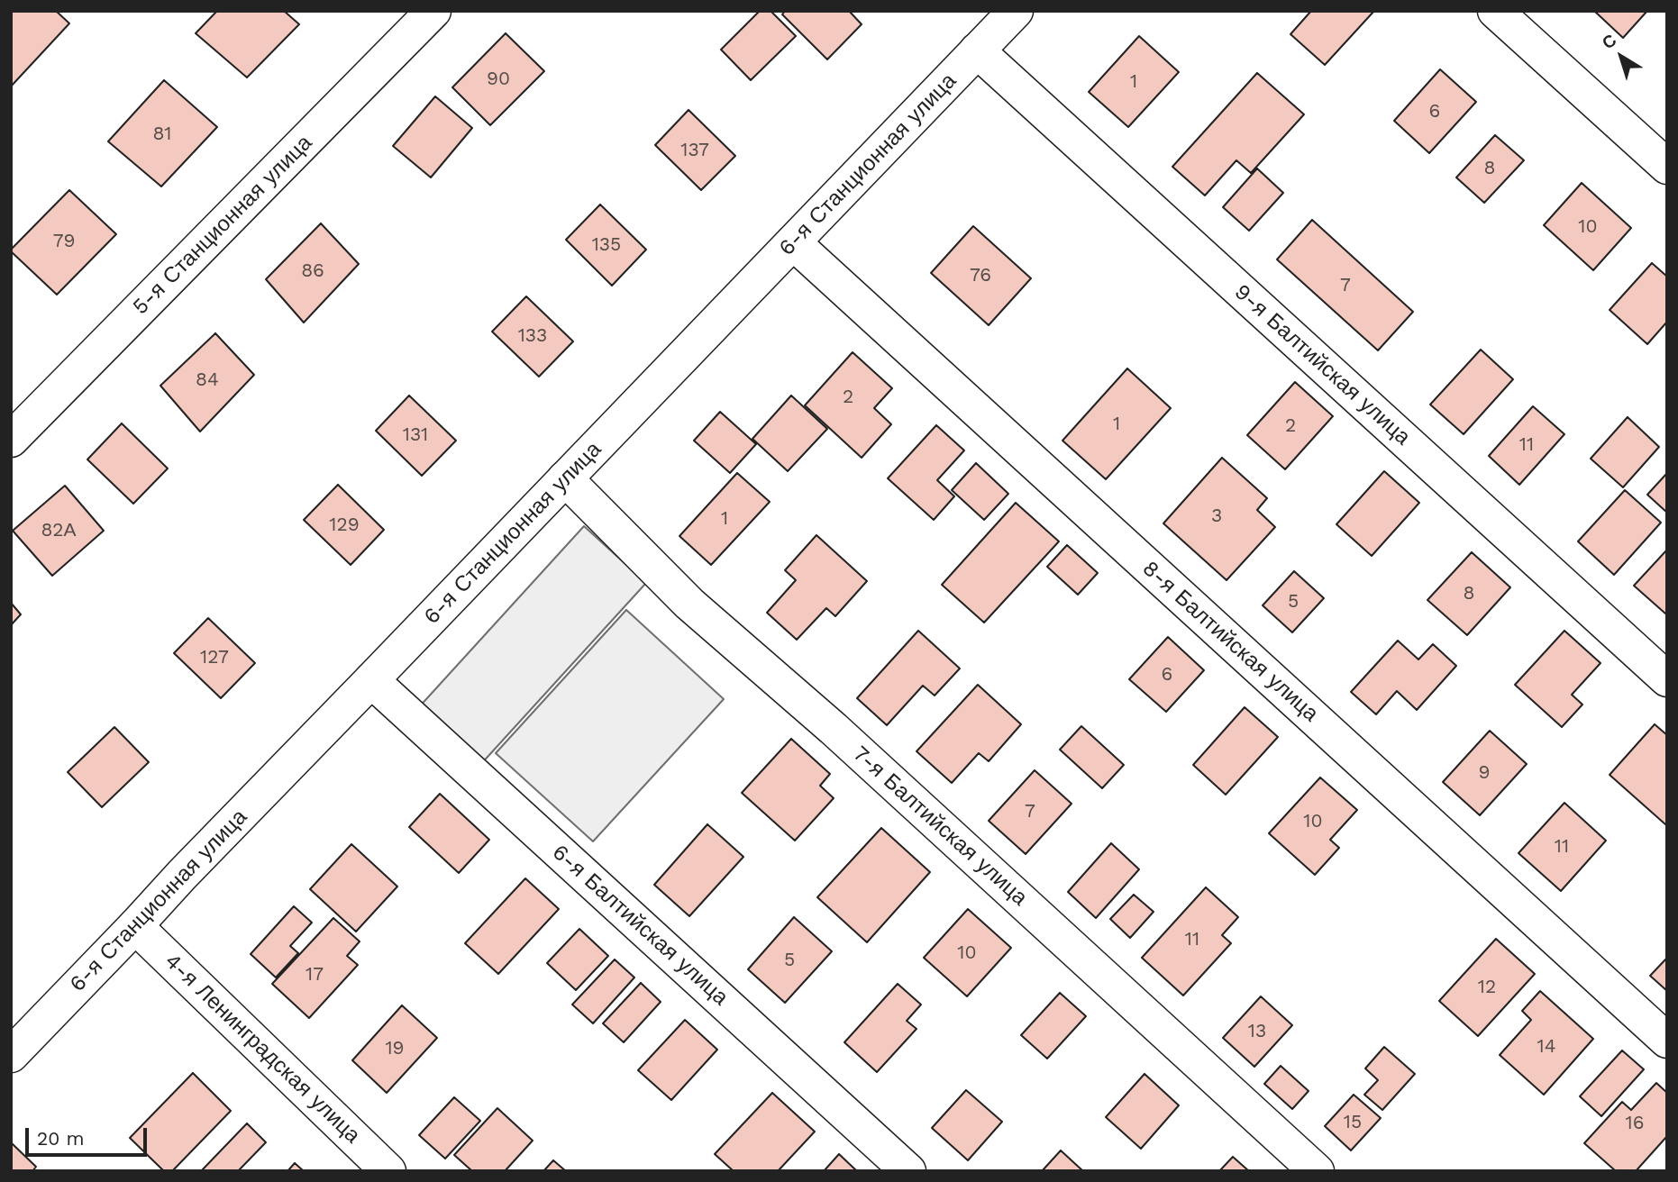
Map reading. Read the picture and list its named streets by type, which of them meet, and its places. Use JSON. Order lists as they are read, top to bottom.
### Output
{
  "streets": {
    "street": [
      "6-я Станционная улица",
      "5-я Станционная улица",
      "9-я Балтийская улица",
      "8-я Балтийская улица",
      "7-я Балтийская улица",
      "6-я Балтийская улица",
      "4-я Ленинградская улица"
    ]
  },
  "crossings": [
    ["6-я Станционная улица", "9-я Балтийская улица"],
    ["6-я Станционная улица", "8-я Балтийская улица"],
    ["6-я Станционная улица", "7-я Балтийская улица"],
    ["6-я Станционная улица", "6-я Балтийская улица"],
    ["6-я Станционная улица", "4-я Ленинградская улица"]
  ],
  "house_numbers": [
    "90",
    "1",
    "6",
    "81",
    "137",
    "8",
    "10",
    "79",
    "135",
    "86",
    "76",
    "7",
    "133",
    "84",
    "2",
    "1",
    "2",
    "131",
    "11",
    "3",
    "1",
    "129",
    "82А",
    "8",
    "5",
    "127",
    "6",
    "9",
    "7",
    "10",
    "11",
    "11",
    "10",
    "5",
    "17",
    "12",
    "13",
    "14",
    "19",
    "15",
    "16"
  ],
  "scale_bar": "20 m",
  "north": "top left"
}
